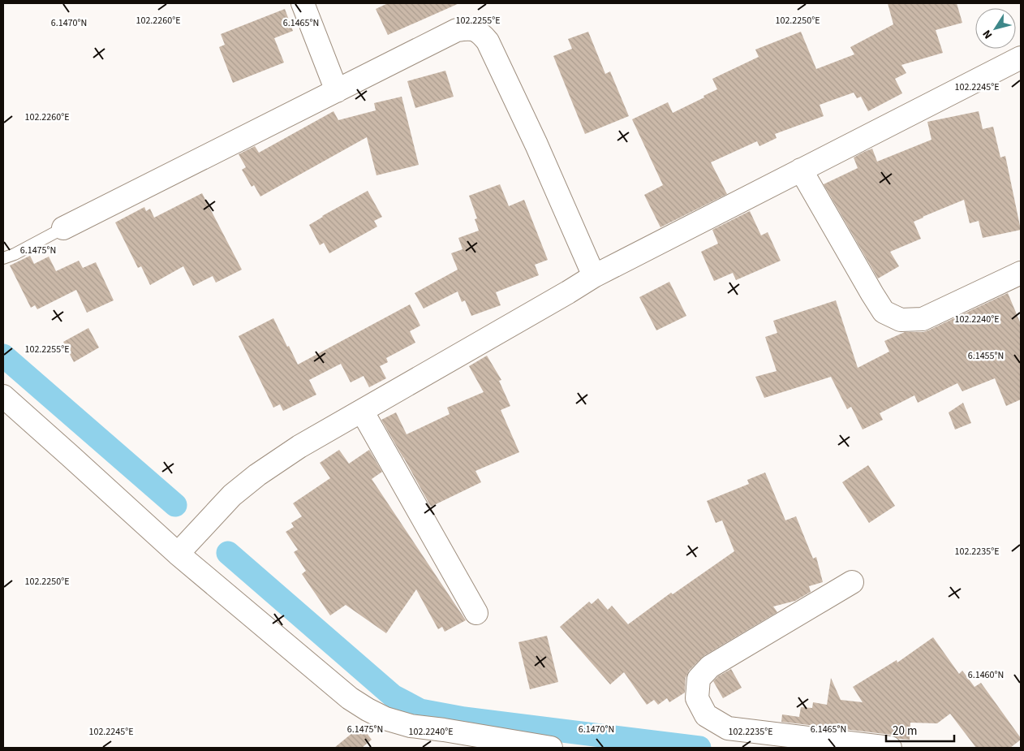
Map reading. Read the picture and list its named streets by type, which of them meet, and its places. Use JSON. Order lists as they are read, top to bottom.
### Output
{
  "scale_bar": "20 m",
  "north": "bottom left",
  "coordinates": [
    "102.2260°E",
    "102.2255°E",
    "102.2250°E",
    "6.1470°N",
    "6.1465°N",
    "102.2245°E",
    "6.1475°N",
    "102.2240°E",
    "6.1455°N",
    "102.2235°E",
    "6.1460°N"
  ]
}
